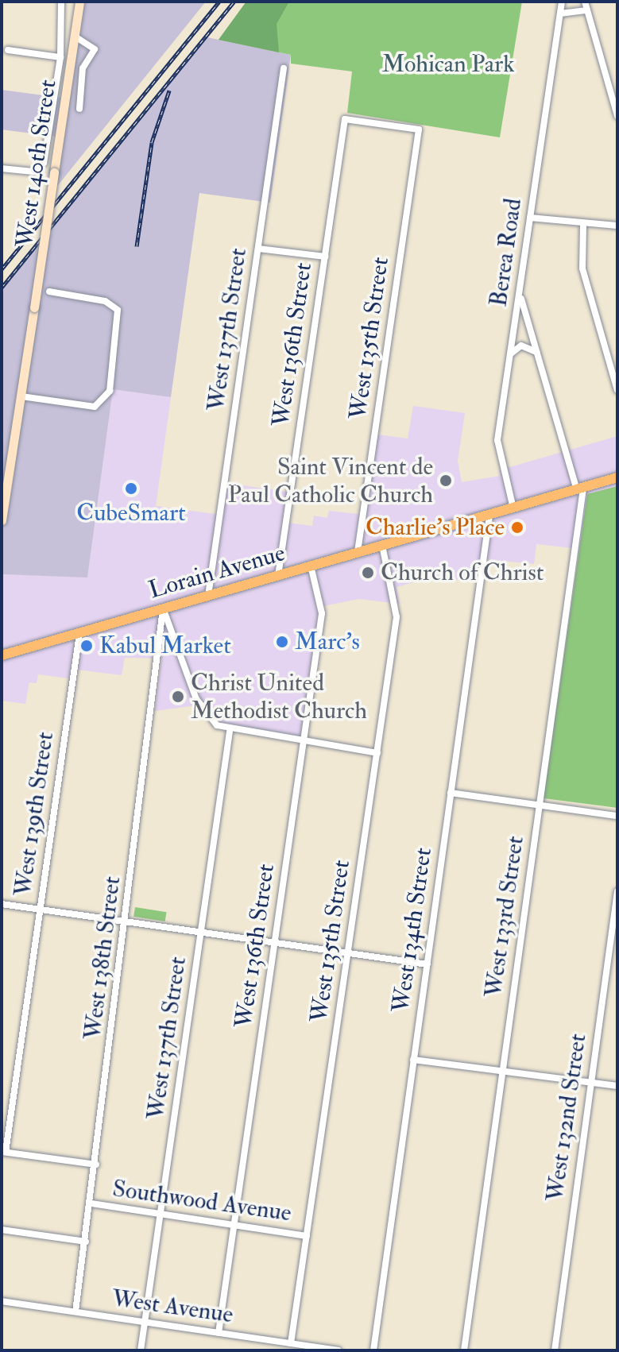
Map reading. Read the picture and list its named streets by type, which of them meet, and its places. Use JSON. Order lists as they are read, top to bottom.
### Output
{
  "streets": {
    "main road": ["West 140th Street", "Lorain Avenue"],
    "street": [
      "Berea Road",
      "West 137th Street",
      "West 135th Street",
      "West 136th Street",
      "West 139th Street",
      "West 133rd Street",
      "West 134th Street",
      "West 138th Street",
      "West 132nd Street",
      "Southwood Avenue",
      "West Avenue"
    ]
  },
  "crossings": [
    ["Berea Road", "Lorain Avenue"],
    ["Berea Road", "West 133rd Street"],
    ["West 137th Street", "Lorain Avenue"],
    ["West 137th Street", "Southwood Avenue"],
    ["West 137th Street", "West Avenue"],
    ["West 135th Street", "West 136th Street"],
    ["West 135th Street", "Lorain Avenue"],
    ["West 135th Street", "Southwood Avenue"],
    ["West 135th Street", "West Avenue"],
    ["West 136th Street", "Lorain Avenue"],
    ["West 136th Street", "Southwood Avenue"],
    ["West 136th Street", "West Avenue"],
    ["Lorain Avenue", "West 139th Street"],
    ["Lorain Avenue", "West 133rd Street"],
    ["Lorain Avenue", "West 134th Street"],
    ["Lorain Avenue", "West 138th Street"],
    ["West 138th Street", "Southwood Avenue"],
    ["West 138th Street", "West Avenue"]
  ],
  "parks": ["Mohican Park"],
  "places": [
    "Saint Vincent de Paul Catholic Church",
    "CubeSmart",
    "Charlie's Place",
    "Church of Christ",
    "Marc's",
    "Kabul Market",
    "Christ United Methodist Church"
  ]
}
